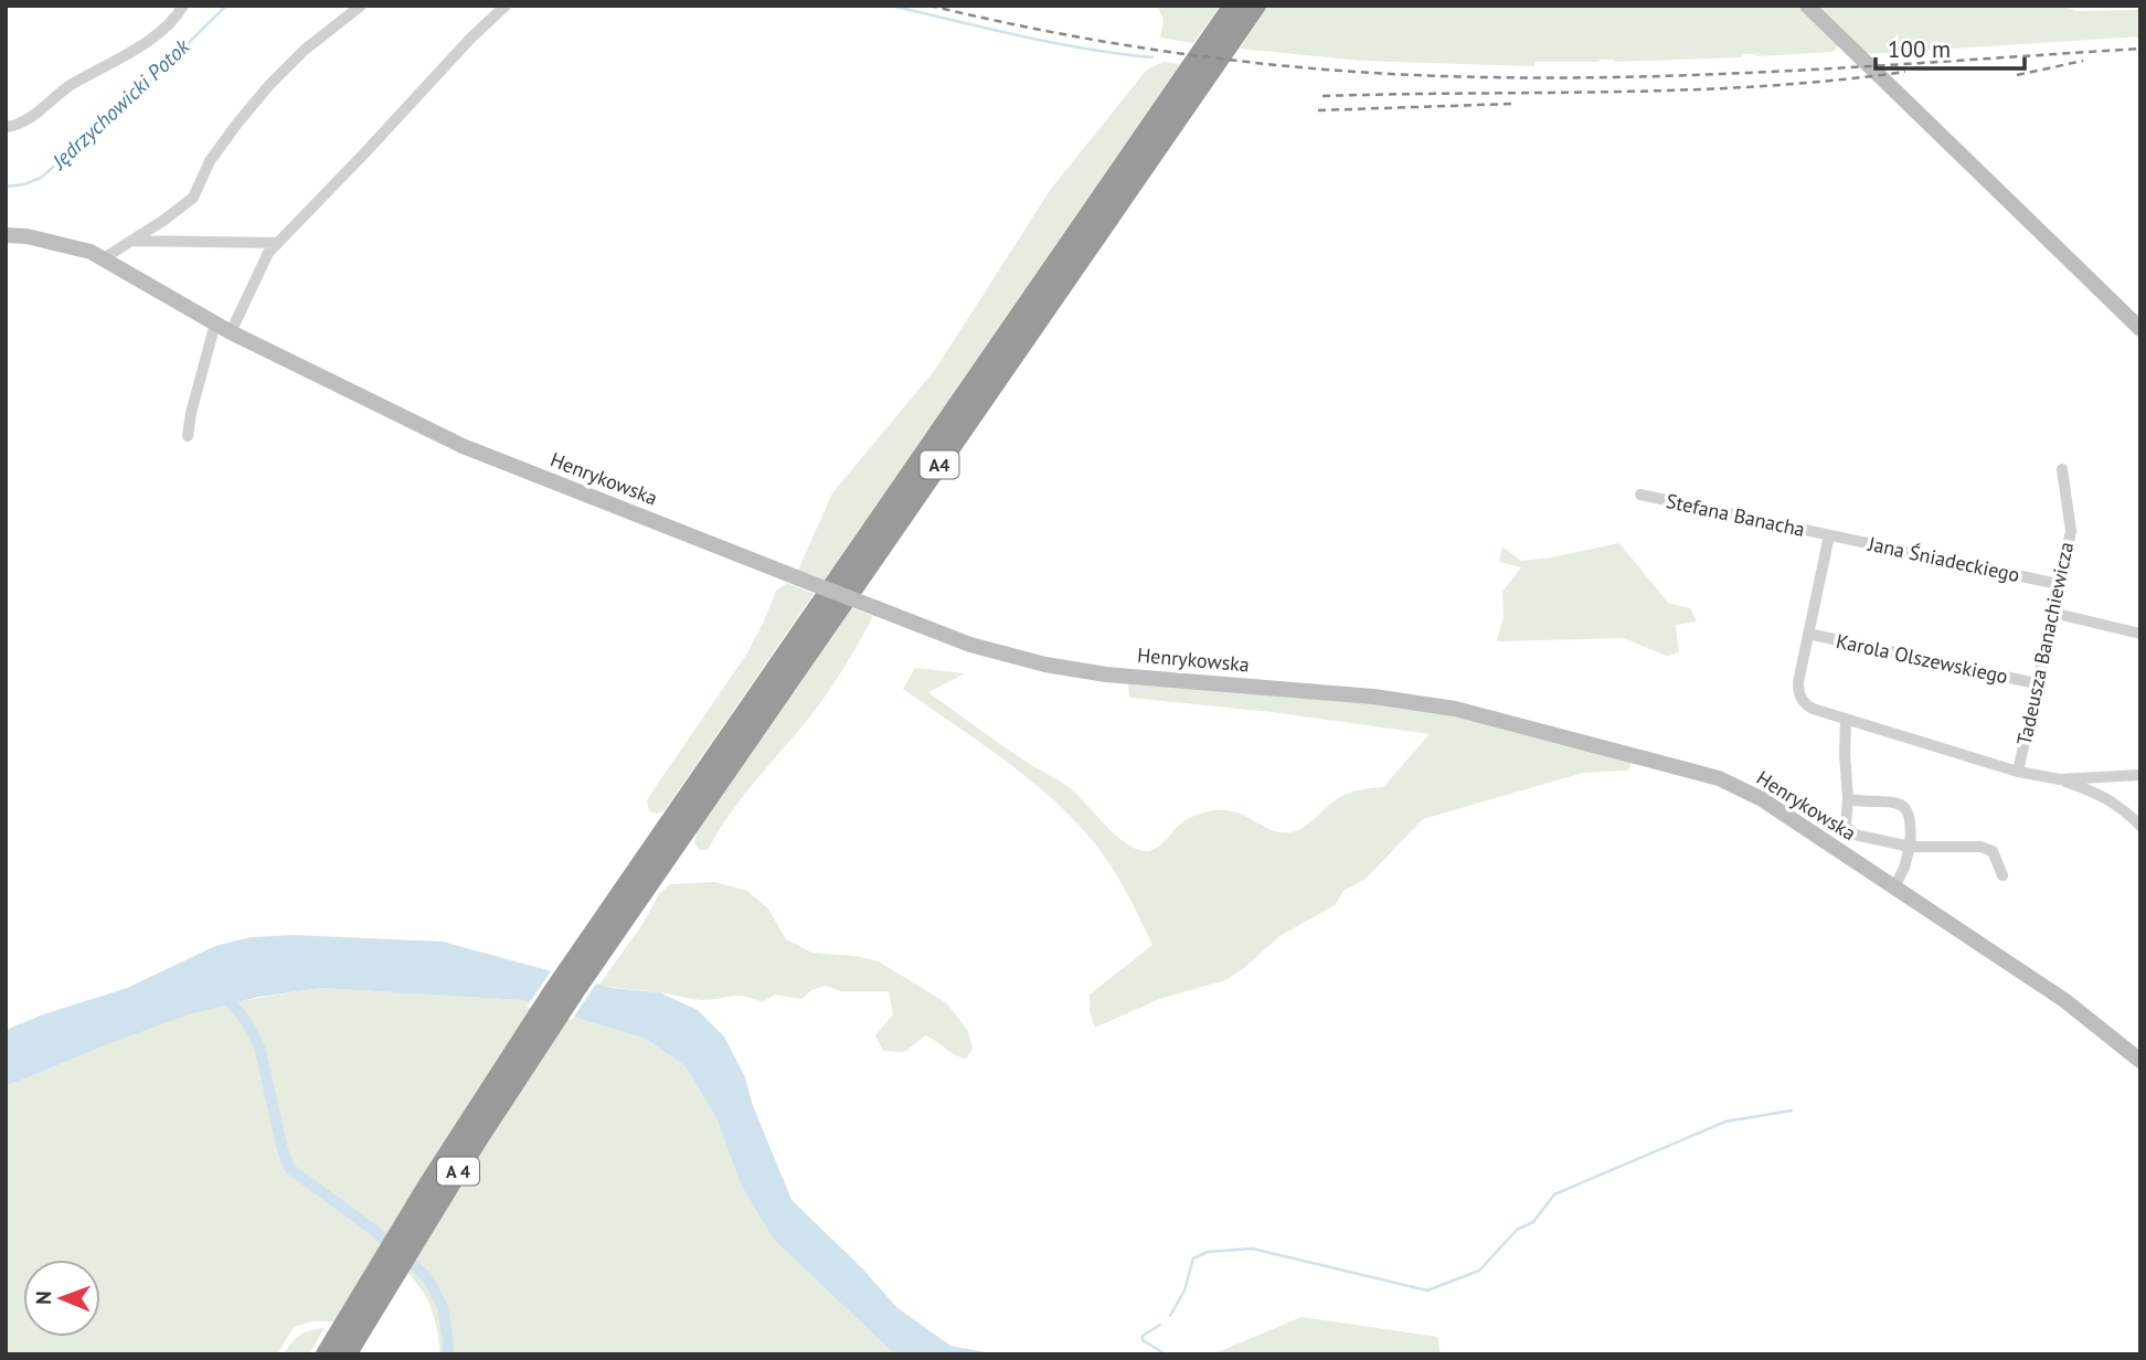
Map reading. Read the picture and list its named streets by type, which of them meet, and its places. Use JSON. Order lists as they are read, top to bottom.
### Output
{
  "streets": {
    "highway": ["A4", "A 4"],
    "main road": ["Henrykowska"],
    "street": [
      "Stefana Banacha",
      "Jana Śniadeckiego",
      "Tadeusza Banachiewicza",
      "Karola Olszewskiego"
    ]
  },
  "crossings": [
    ["A4", "A 4"],
    ["Stefana Banacha", "Jana Śniadeckiego"],
    ["Jana Śniadeckiego", "Tadeusza Banachiewicza"],
    ["Tadeusza Banachiewicza", "Karola Olszewskiego"]
  ],
  "water": ["Jędrzychowicki Potok"],
  "scale_bar": "100 m",
  "north": "left"
}
